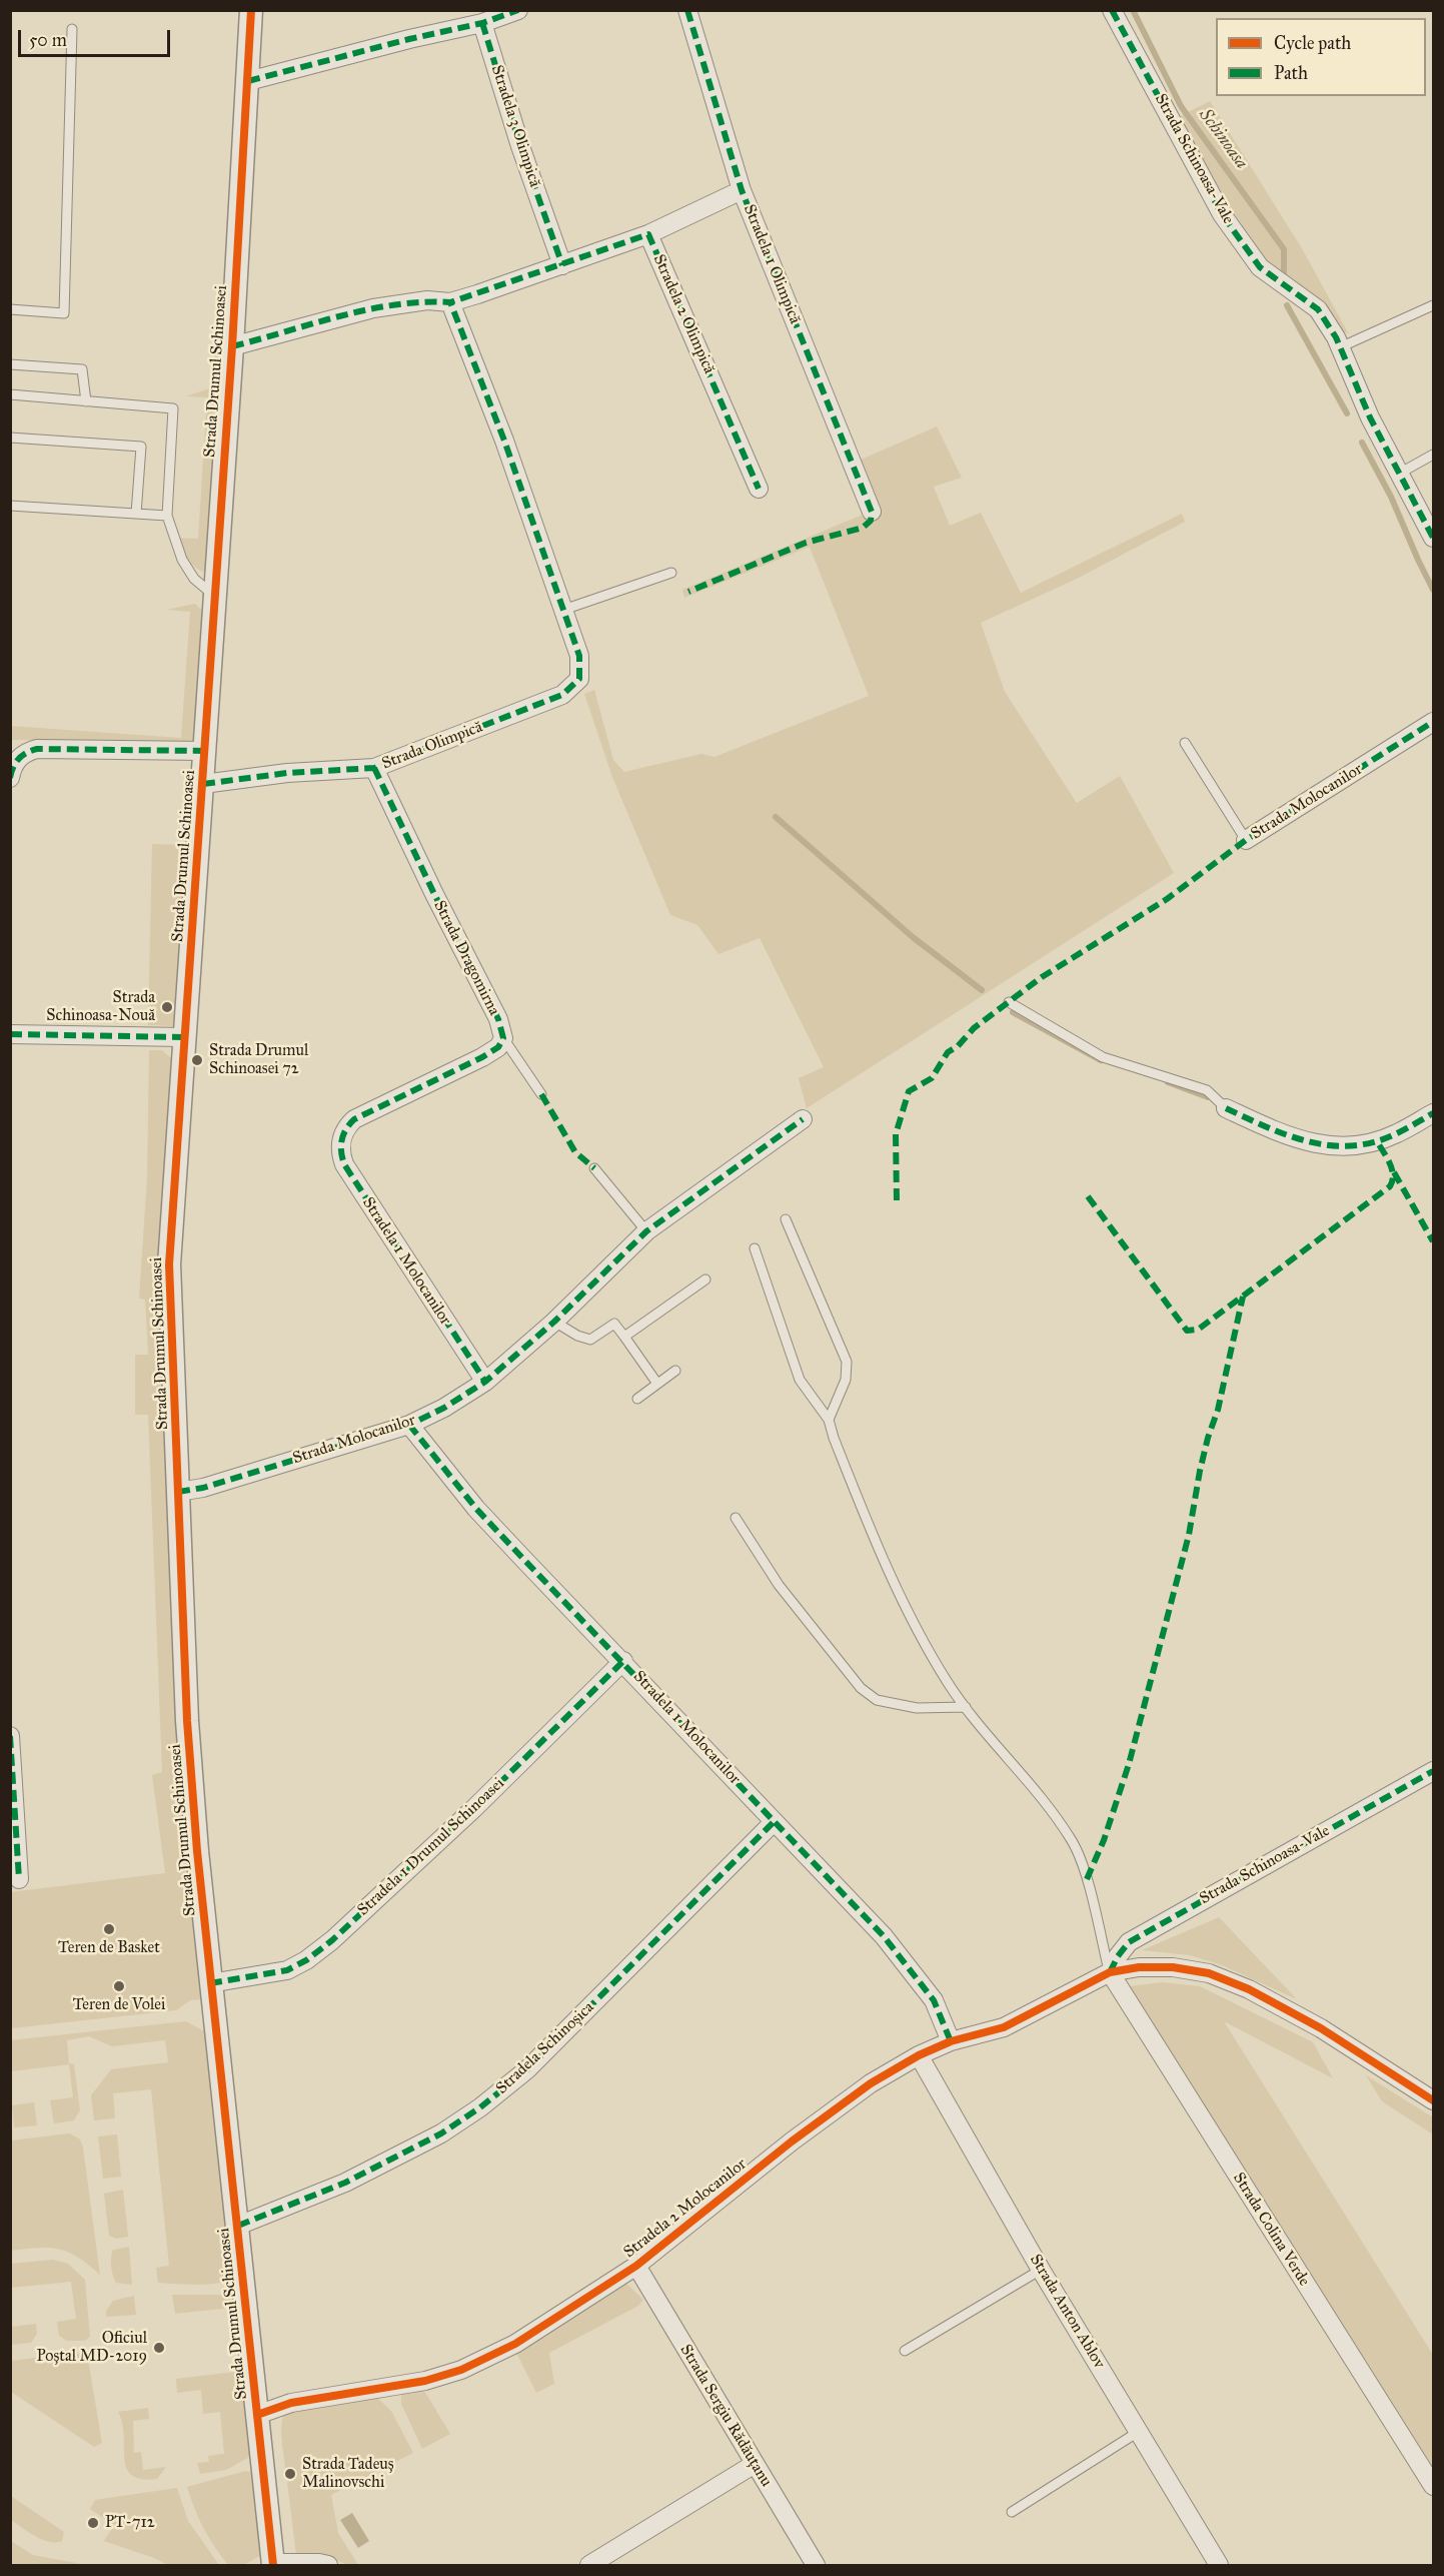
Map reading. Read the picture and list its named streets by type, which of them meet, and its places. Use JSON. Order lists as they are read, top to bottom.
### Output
{
  "streets": {
    "street": [
      "Stradela 3 Olimpică",
      "Strada Schinoasa-Vale",
      "Stradela 1 Olimpică",
      "Stradela 2 Olimpică",
      "Strada Drumul Schinoasei",
      "Strada Olimpică",
      "Strada Molocanilor",
      "Strada Dragomirna",
      "Stradela 1 Molocanilor",
      "Stradela 1 Drumul Schinoasei",
      "Stradela Schinoșica",
      "Stradela 2 Molocanilor",
      "Strada Colina Verde",
      "Strada Anton Ablov",
      "Strada Sergiu Rădăuțanu"
    ]
  },
  "crossings": [
    ["Strada Schinoasa-Vale", "Stradela 2 Molocanilor"],
    ["Strada Schinoasa-Vale", "Strada Colina Verde"],
    ["Stradela 1 Olimpică", "Stradela 2 Olimpică"],
    ["Strada Drumul Schinoasei", "Strada Olimpică"],
    ["Strada Drumul Schinoasei", "Strada Molocanilor"],
    ["Strada Drumul Schinoasei", "Stradela 1 Drumul Schinoasei"],
    ["Strada Drumul Schinoasei", "Stradela Schinoșica"],
    ["Strada Drumul Schinoasei", "Stradela 2 Molocanilor"],
    ["Strada Olimpică", "Strada Dragomirna"],
    ["Strada Molocanilor", "Stradela 1 Molocanilor"],
    ["Strada Dragomirna", "Stradela 1 Molocanilor"],
    ["Stradela 1 Molocanilor", "Stradela 1 Drumul Schinoasei"],
    ["Stradela 1 Molocanilor", "Stradela Schinoșica"],
    ["Stradela 1 Molocanilor", "Stradela 2 Molocanilor"],
    ["Stradela 2 Molocanilor", "Strada Colina Verde"],
    ["Stradela 2 Molocanilor", "Strada Anton Ablov"],
    ["Stradela 2 Molocanilor", "Strada Sergiu Rădăuțanu"]
  ],
  "water": ["Schinoasa"],
  "places": [
    "Strada Schinoasa-Nouă",
    "Strada Drumul Schinoasei 72",
    "Teren de Basket",
    "Teren de Volei",
    "Oficiul Poștal MD-2019",
    "Strada Tadeuș Malinovschi",
    "PT-712"
  ],
  "legend": ["Cycle path", "Path"],
  "scale_bar": "50 m"
}
